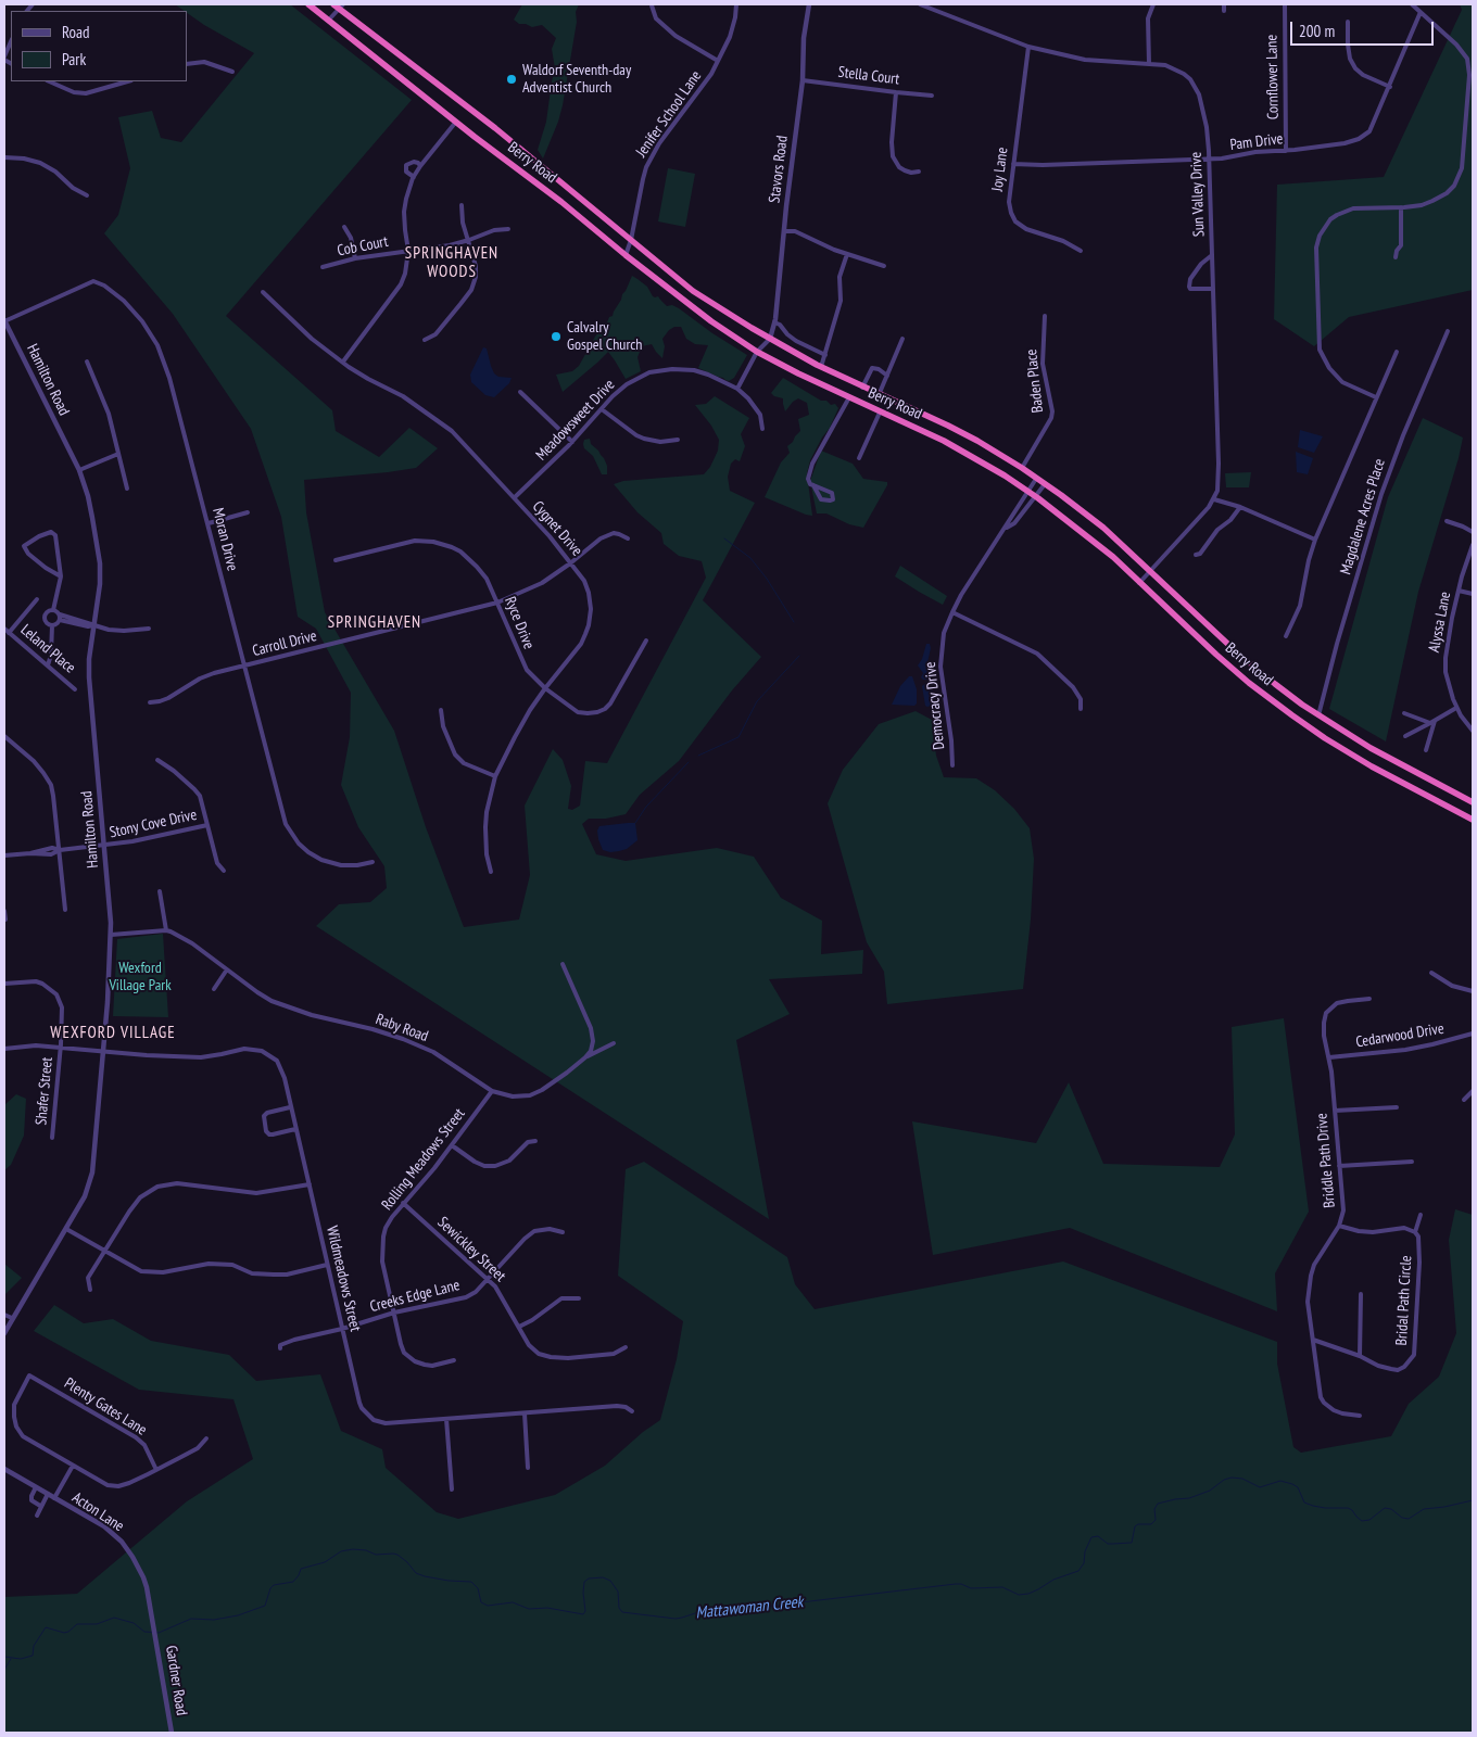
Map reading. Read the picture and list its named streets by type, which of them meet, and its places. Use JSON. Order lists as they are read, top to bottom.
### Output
{
  "streets": {
    "highway": ["Berry Road"],
    "street": [
      "Stella Court",
      "Cornflower Lane",
      "Jenifer School Lane",
      "Pam Drive",
      "Stavors Road",
      "Joy Lane",
      "Sun Valley Drive",
      "Cob Court",
      "Hamilton Road",
      "Baden Place",
      "Meadowsweet Drive",
      "Magdalene Acres Place",
      "Cygnet Drive",
      "Moran Drive",
      "Alyssa Lane",
      "Ryce Drive",
      "Carroll Drive",
      "Leland Place",
      "Democracy Drive",
      "Stony Cove Drive",
      "Raby Road",
      "Cedarwood Drive",
      "Shafer Street",
      "Rolling Meadows Street",
      "Briddle Path Drive",
      "Sewickley Street",
      "Wildmeadows Street",
      "Creeks Edge Lane",
      "Bridal Path Circle",
      "Plenty Gates Lane",
      "Acton Lane",
      "Gardner Road"
    ]
  },
  "crossings": [
    ["Stella Court", "Stavors Road"],
    ["Cornflower Lane", "Pam Drive"],
    ["Jenifer School Lane", "Berry Road"],
    ["Pam Drive", "Joy Lane"],
    ["Pam Drive", "Sun Valley Drive"],
    ["Berry Road", "Stavors Road"],
    ["Berry Road", "Baden Place"],
    ["Berry Road", "Magdalene Acres Place"],
    ["Berry Road", "Democracy Drive"],
    ["Joy Lane", "Sun Valley Drive"],
    ["Hamilton Road", "Moran Drive"],
    ["Hamilton Road", "Stony Cove Drive"],
    ["Hamilton Road", "Raby Road"],
    ["Hamilton Road", "Wildmeadows Street"],
    ["Meadowsweet Drive", "Cygnet Drive"],
    ["Cygnet Drive", "Ryce Drive"],
    ["Cygnet Drive", "Carroll Drive"],
    ["Moran Drive", "Carroll Drive"],
    ["Ryce Drive", "Carroll Drive"],
    ["Raby Road", "Rolling Meadows Street"],
    ["Cedarwood Drive", "Briddle Path Drive"],
    ["Shafer Street", "Wildmeadows Street"],
    ["Rolling Meadows Street", "Sewickley Street"],
    ["Rolling Meadows Street", "Creeks Edge Lane"],
    ["Briddle Path Drive", "Bridal Path Circle"],
    ["Sewickley Street", "Creeks Edge Lane"],
    ["Wildmeadows Street", "Creeks Edge Lane"],
    ["Acton Lane", "Gardner Road"]
  ],
  "districts": ["SPRINGHAVEN WOODS", "SPRINGHAVEN", "WEXFORD VILLAGE"],
  "water": ["Mattawoman Creek"],
  "parks": ["Wexford Village Park"],
  "places": ["Waldorf Seventh-day Adventist Church", "Calvalry Gospel Church"],
  "legend": ["Road", "Park"],
  "scale_bar": "200 m"
}
